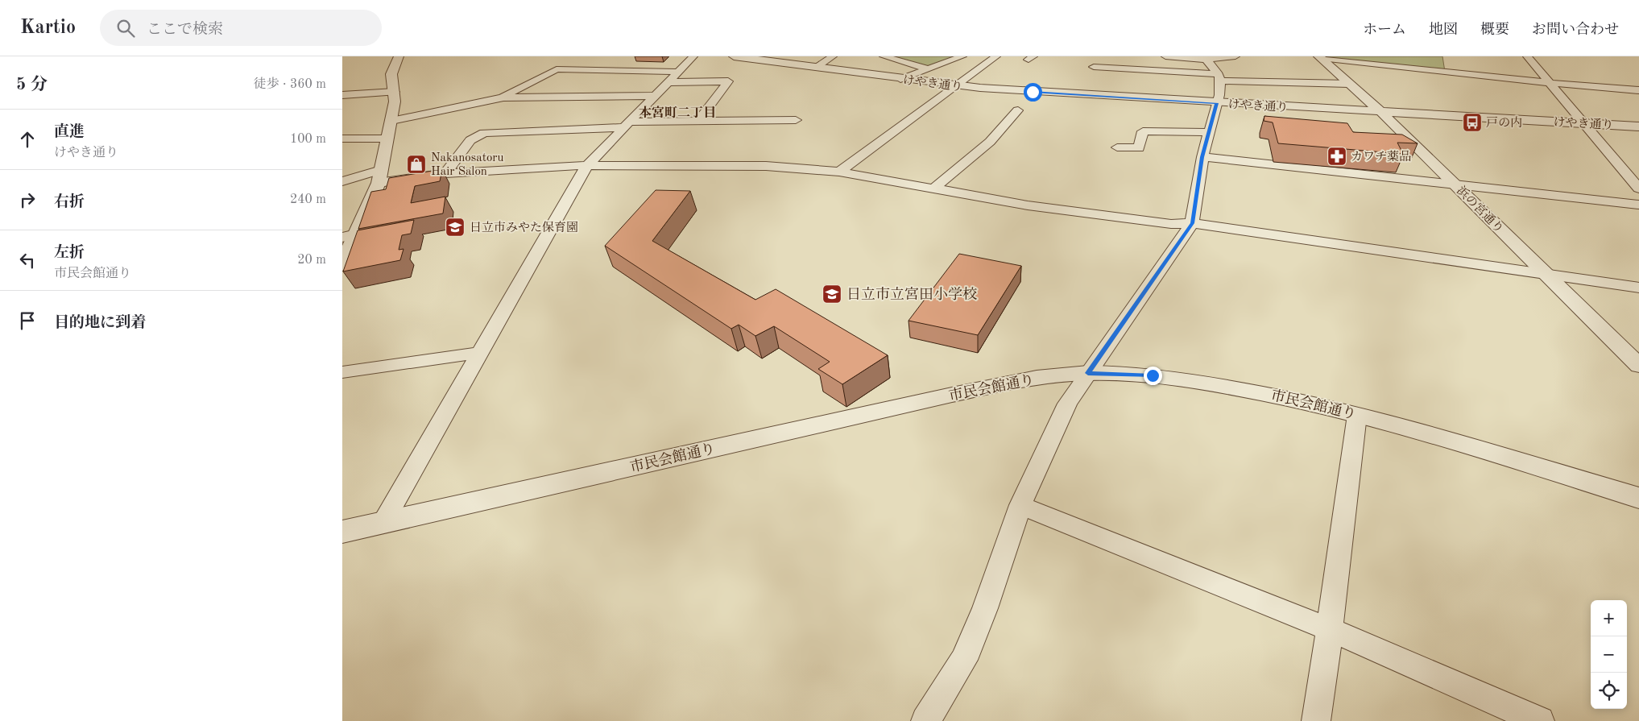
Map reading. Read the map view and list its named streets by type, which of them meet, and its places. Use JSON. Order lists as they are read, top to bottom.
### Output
{
  "streets": {
    "street": ["けやき通り", "浜の宮通り", "市民会館通り"]
  },
  "crossings": [
    ["けやき通り", "浜の宮通り"]
  ],
  "districts": ["本宮町二丁目"],
  "places": {
    "bus stop": ["戸の内"],
    "pharmacy": ["カワチ薬品"],
    "shop": ["Nakanosatoru Hair Salon"],
    "school or university": ["日立市みやた保育園", "日立市立宮田小学校"]
  },
  "page": {
    "header": "Kartio",
    "search": "ここで検索",
    "nav": [
      "ホーム",
      "地図",
      "概要",
      "お問い合わせ"
    ],
    "heading": ["5 分", "徒歩 · 360 m"],
    "list": [
      ["直進", "けやき通り", "100 m"],
      ["右折", "240 m"],
      ["左折", "市民会館通り", "20 m"],
      "目的地に到着"
    ],
    "map_buttons": ["+", "−"]
  }
}
